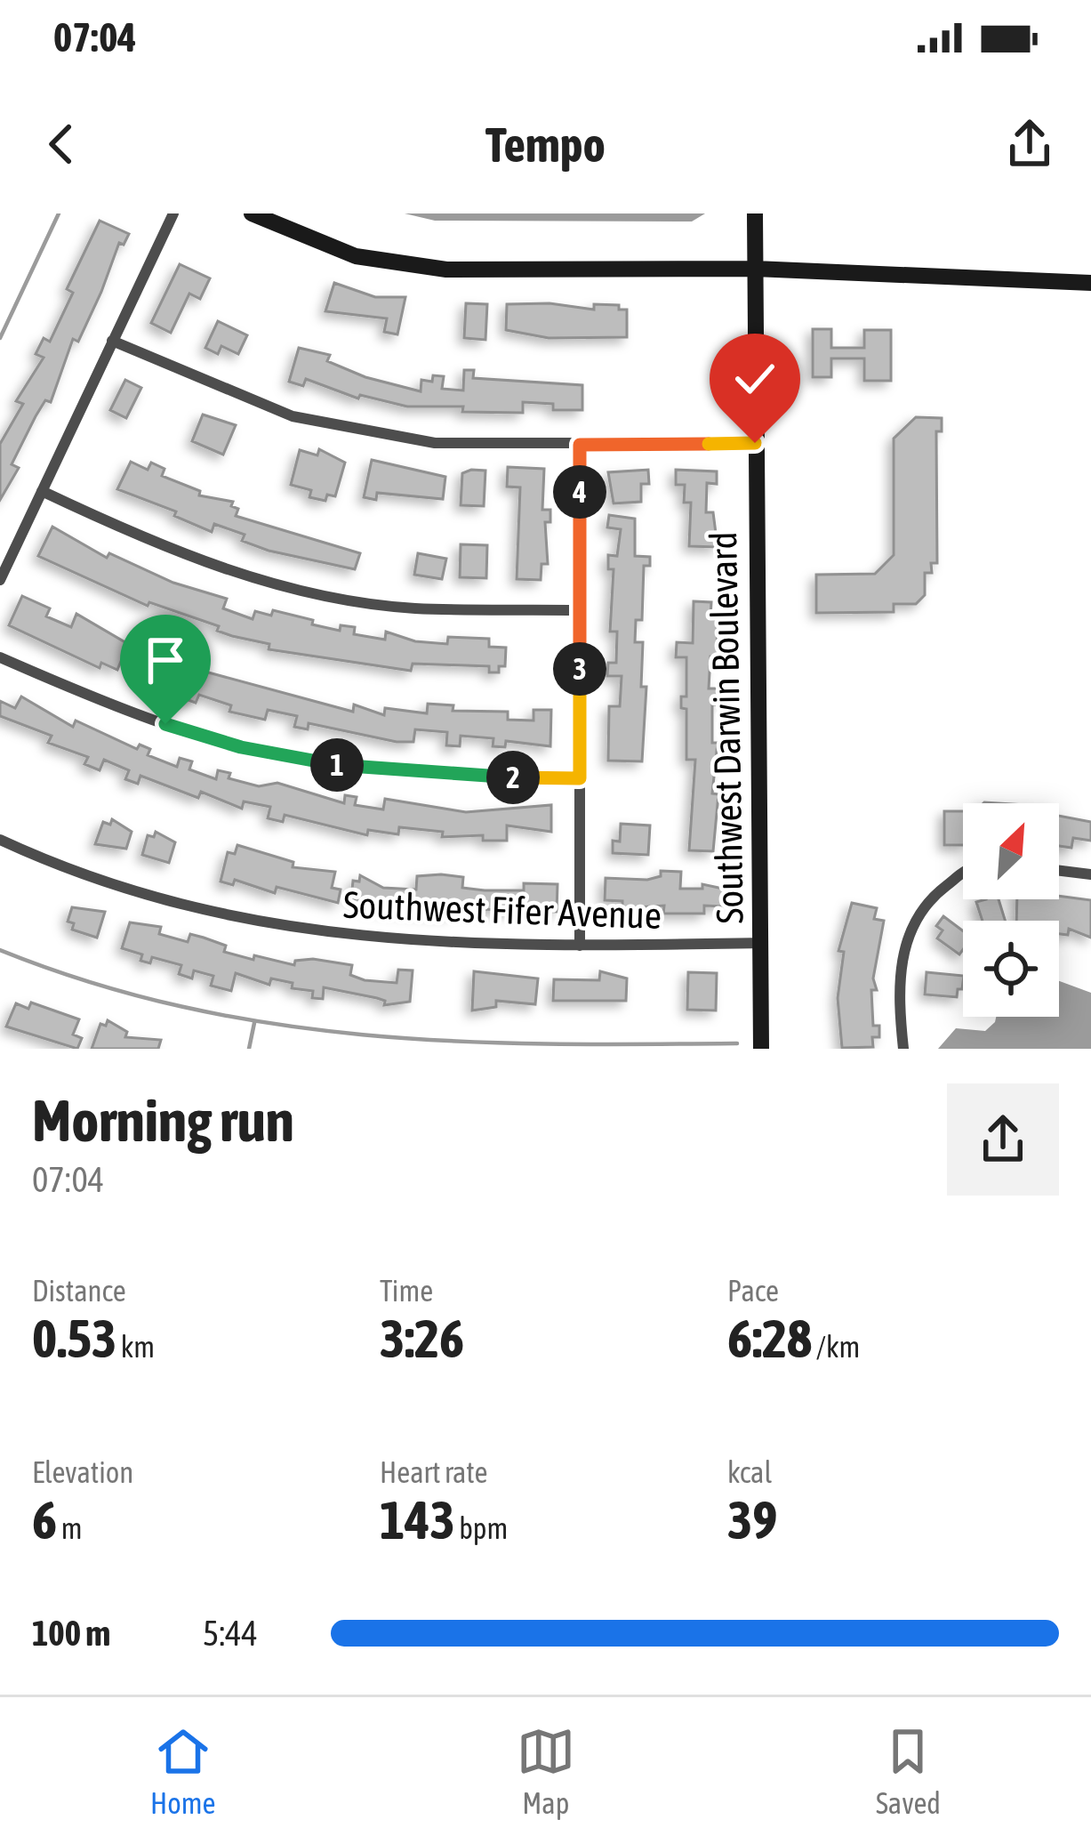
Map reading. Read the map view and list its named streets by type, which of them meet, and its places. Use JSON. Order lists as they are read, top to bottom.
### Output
{
  "streets": {
    "street": ["Southwest Darwin Boulevard", "Southwest Fifer Avenue"]
  },
  "crossings": [
    ["Southwest Darwin Boulevard", "Southwest Fifer Avenue"]
  ],
  "north": "top right",
  "page": {
    "status": "07:04",
    "header": "Tempo",
    "pins": [
      "4",
      "3",
      "1",
      "2"
    ],
    "heading": ["Morning run", "07:04"],
    "stats": [
      ["Distance", "0.53 km"],
      ["Time", "3:26"],
      ["Pace", "6:28 /km"],
      ["Elevation", "6 m"],
      ["Heart rate", "143 bpm"],
      ["kcal", "39"]
    ],
    "list": [
      {
        "name": "100 m",
        "note": "5:44"
      }
    ],
    "tabs": ["Home", "Map", "Saved"]
  }
}
